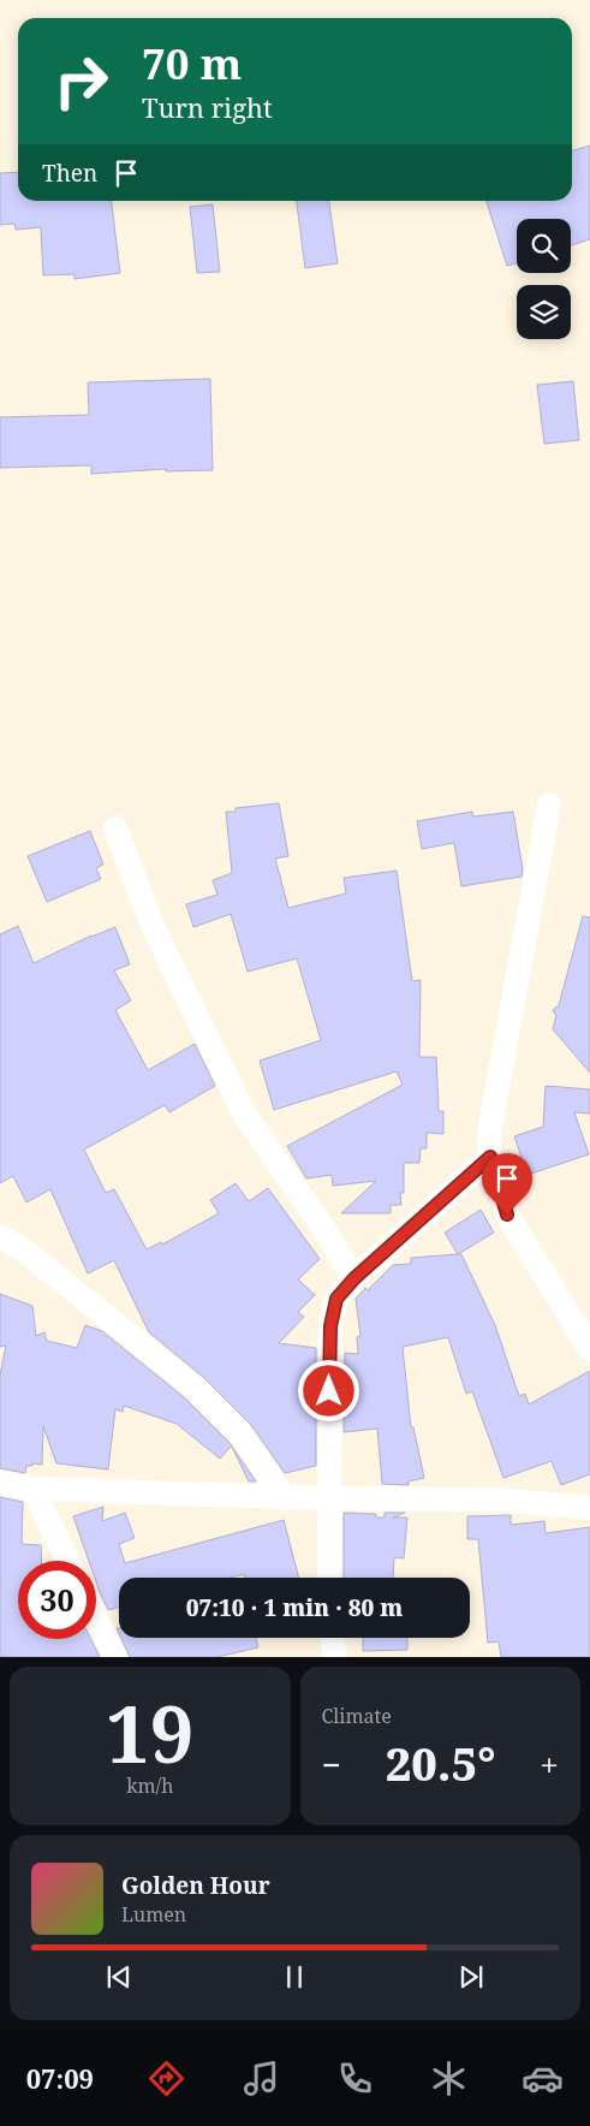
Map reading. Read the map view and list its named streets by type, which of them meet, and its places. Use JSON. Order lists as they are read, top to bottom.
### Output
{
  "page": {
    "turn": ["70 m", "Turn right"],
    "then": "Then",
    "limit": "30",
    "trip": "07:10 · 1 min · 80 m",
    "tile": [
      ["19", "km/h"],
      "Climate"
    ],
    "heat": ["−", "20.5°", "+"],
    "song": ["Golden Hour", "Lumen"],
    "tabs": "07:09"
  }
}
